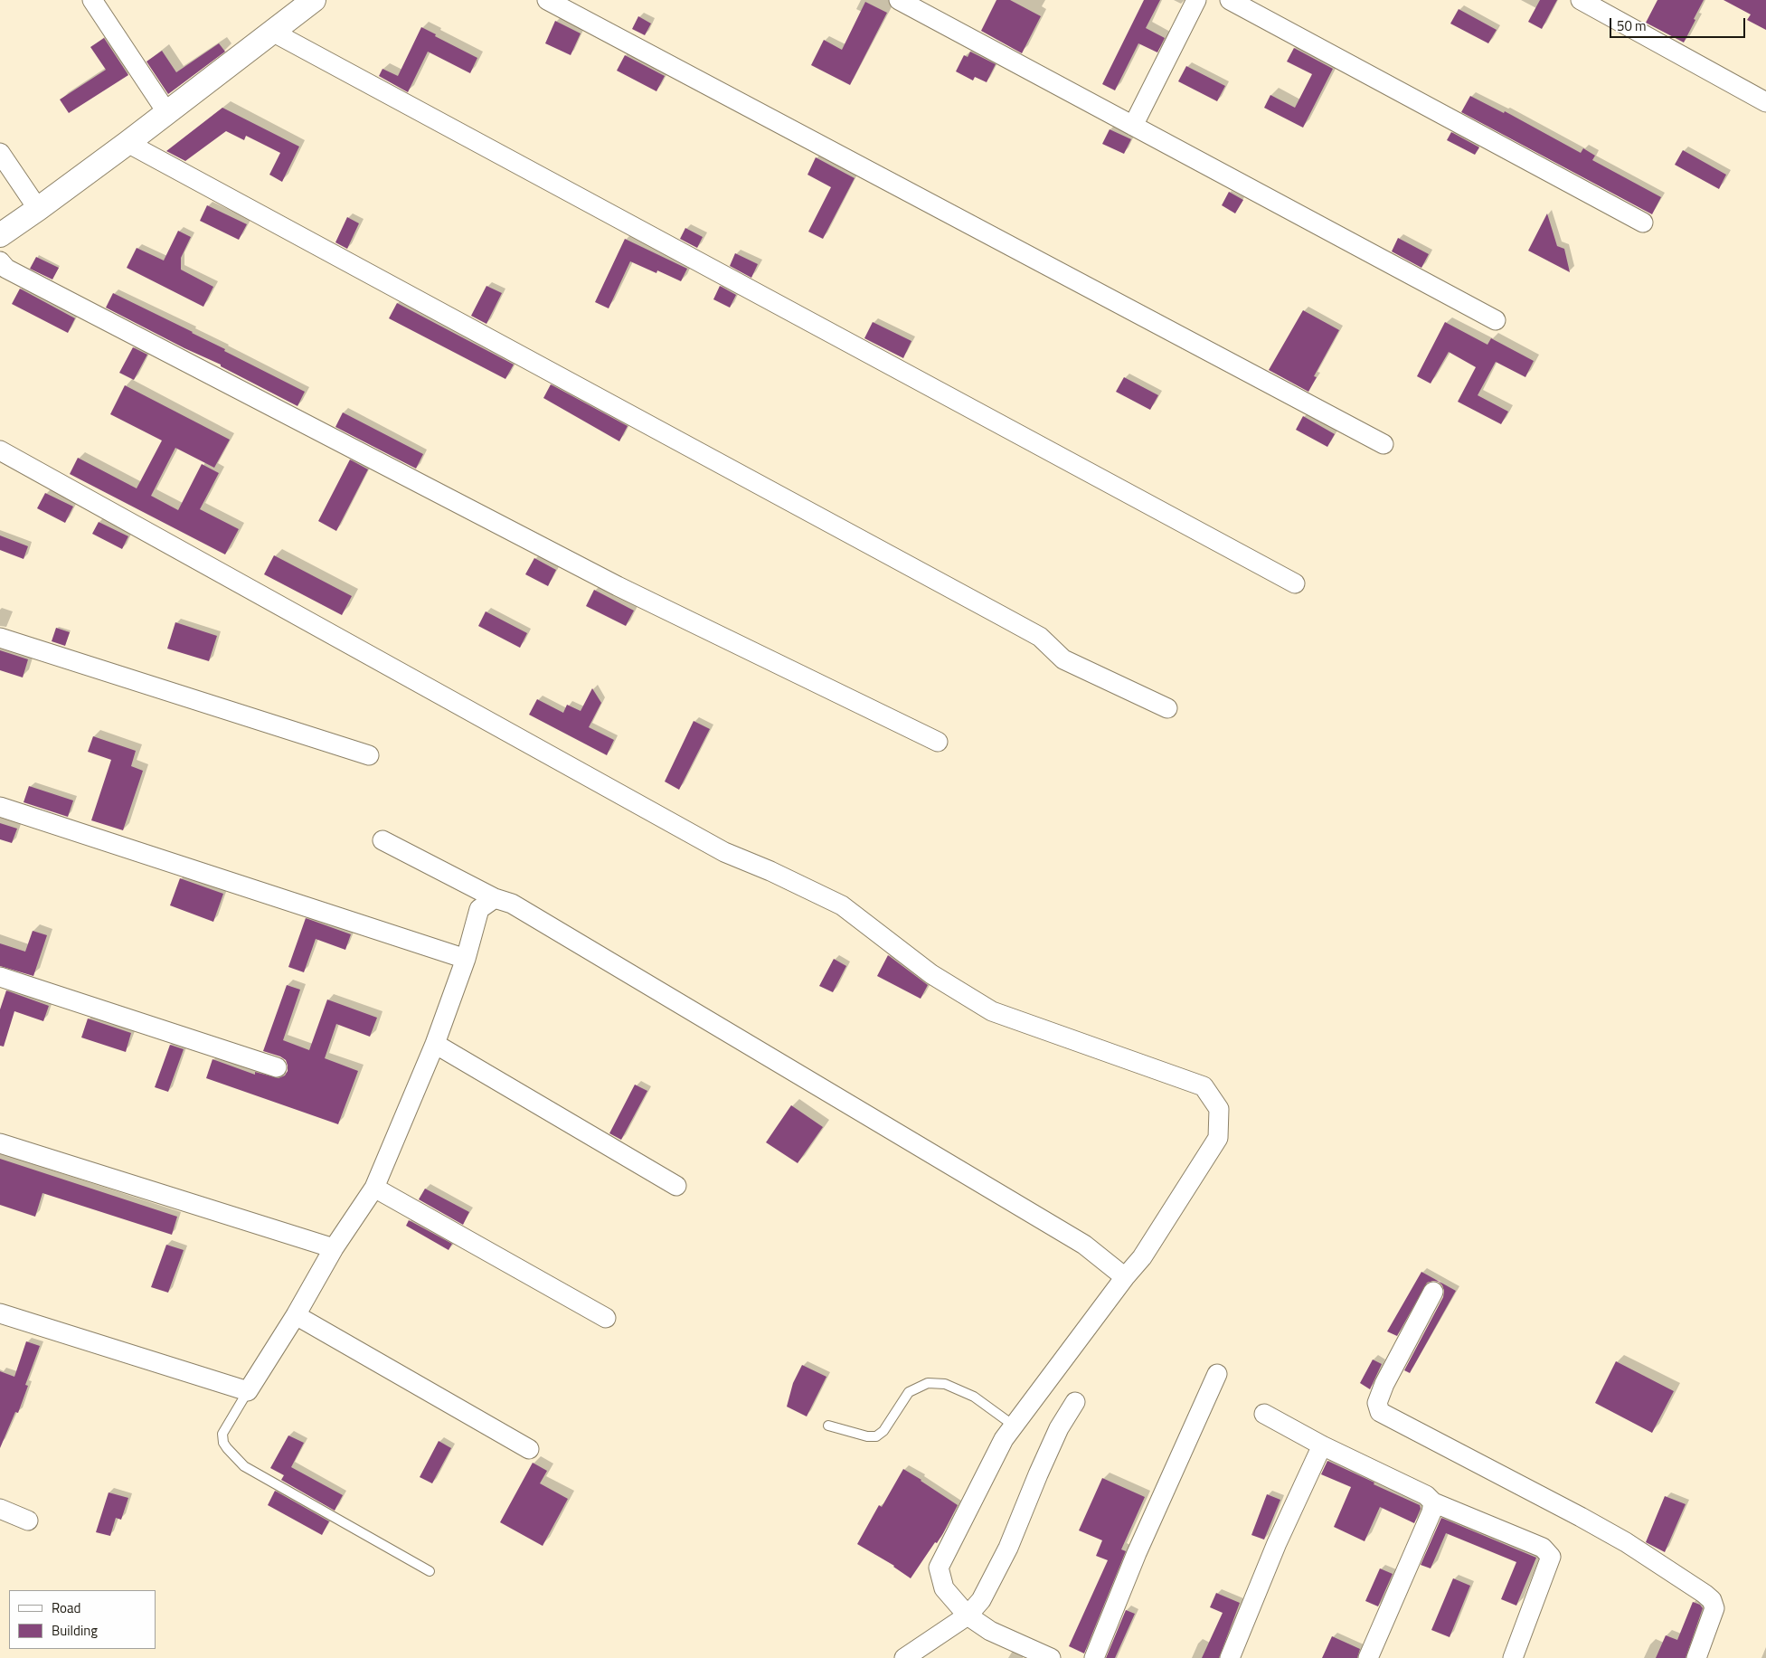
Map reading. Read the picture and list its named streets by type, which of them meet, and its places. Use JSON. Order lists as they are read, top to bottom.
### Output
{
  "legend": ["Road", "Building"],
  "scale_bar": "50 m"
}
